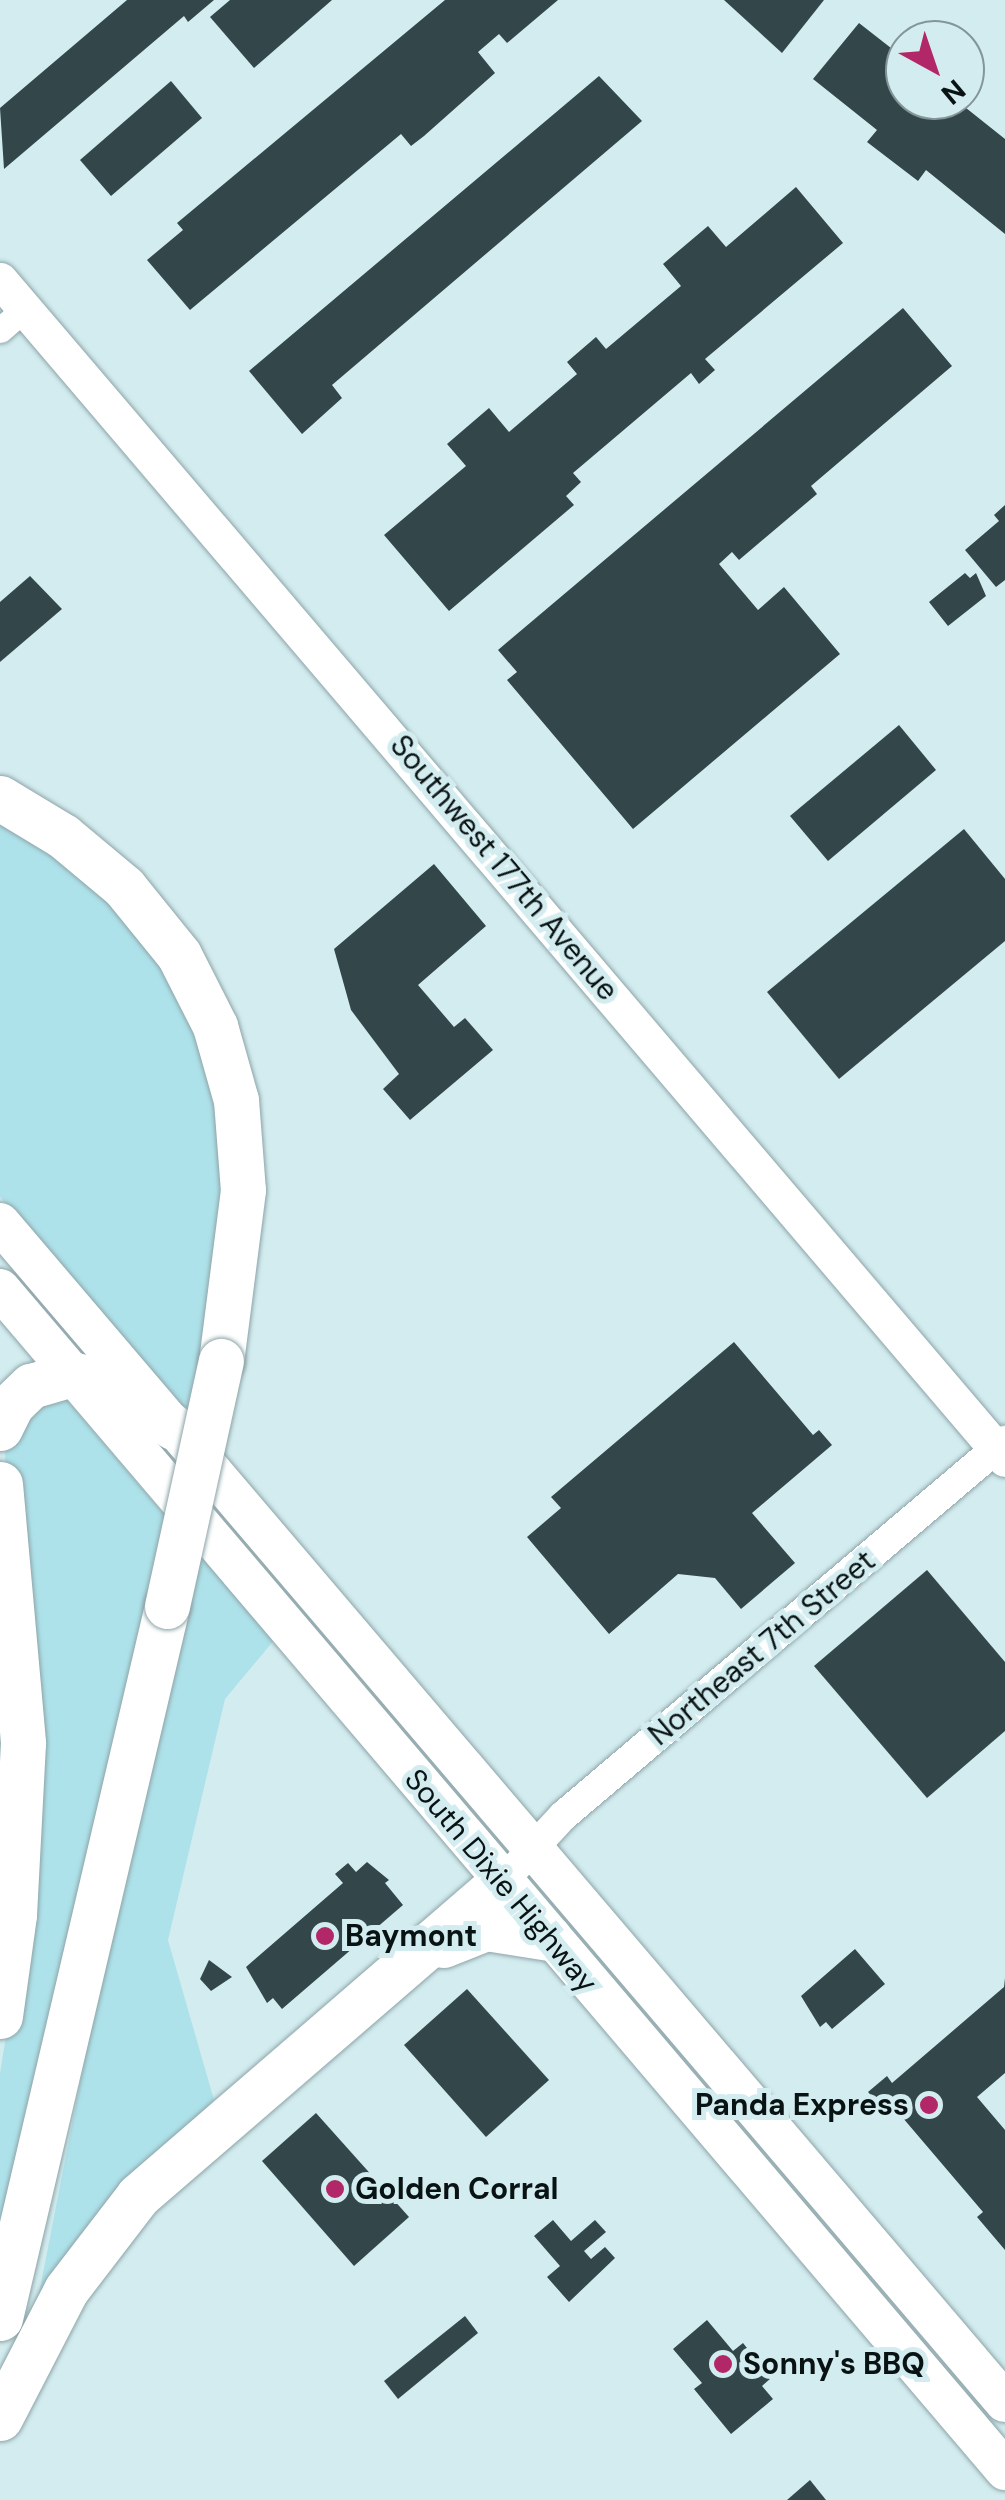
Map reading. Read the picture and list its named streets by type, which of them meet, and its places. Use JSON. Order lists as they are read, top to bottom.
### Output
{
  "streets": {
    "highway": ["South Dixie Highway"],
    "main road": ["Southwest 177th Avenue"],
    "street": ["Northeast 7th Street"]
  },
  "crossings": [
    ["Southwest 177th Avenue", "Northeast 7th Street"],
    ["Northeast 7th Street", "South Dixie Highway"]
  ],
  "places": [
    "Baymont",
    "Panda Express",
    "Golden Corral",
    "Sonny's BBQ"
  ],
  "north": "bottom right"
}
